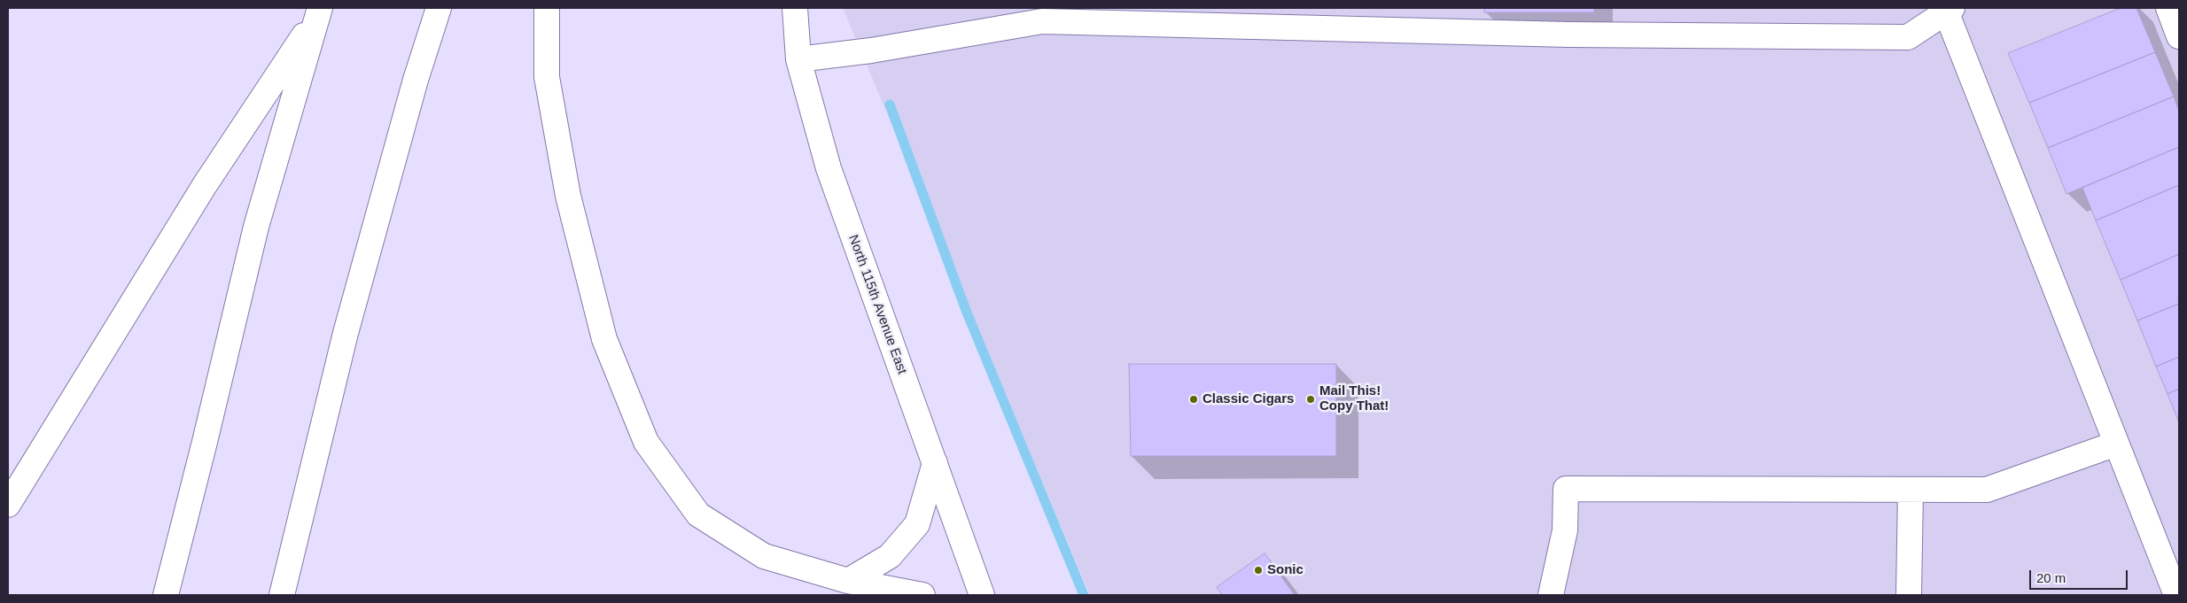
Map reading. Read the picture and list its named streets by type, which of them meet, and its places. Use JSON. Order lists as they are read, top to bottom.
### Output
{
  "streets": {
    "main road": ["North 115th Avenue East"]
  },
  "places": ["Classic Cigars", "Mail This! Copy That!", "Sonic"],
  "scale_bar": "20 m"
}
